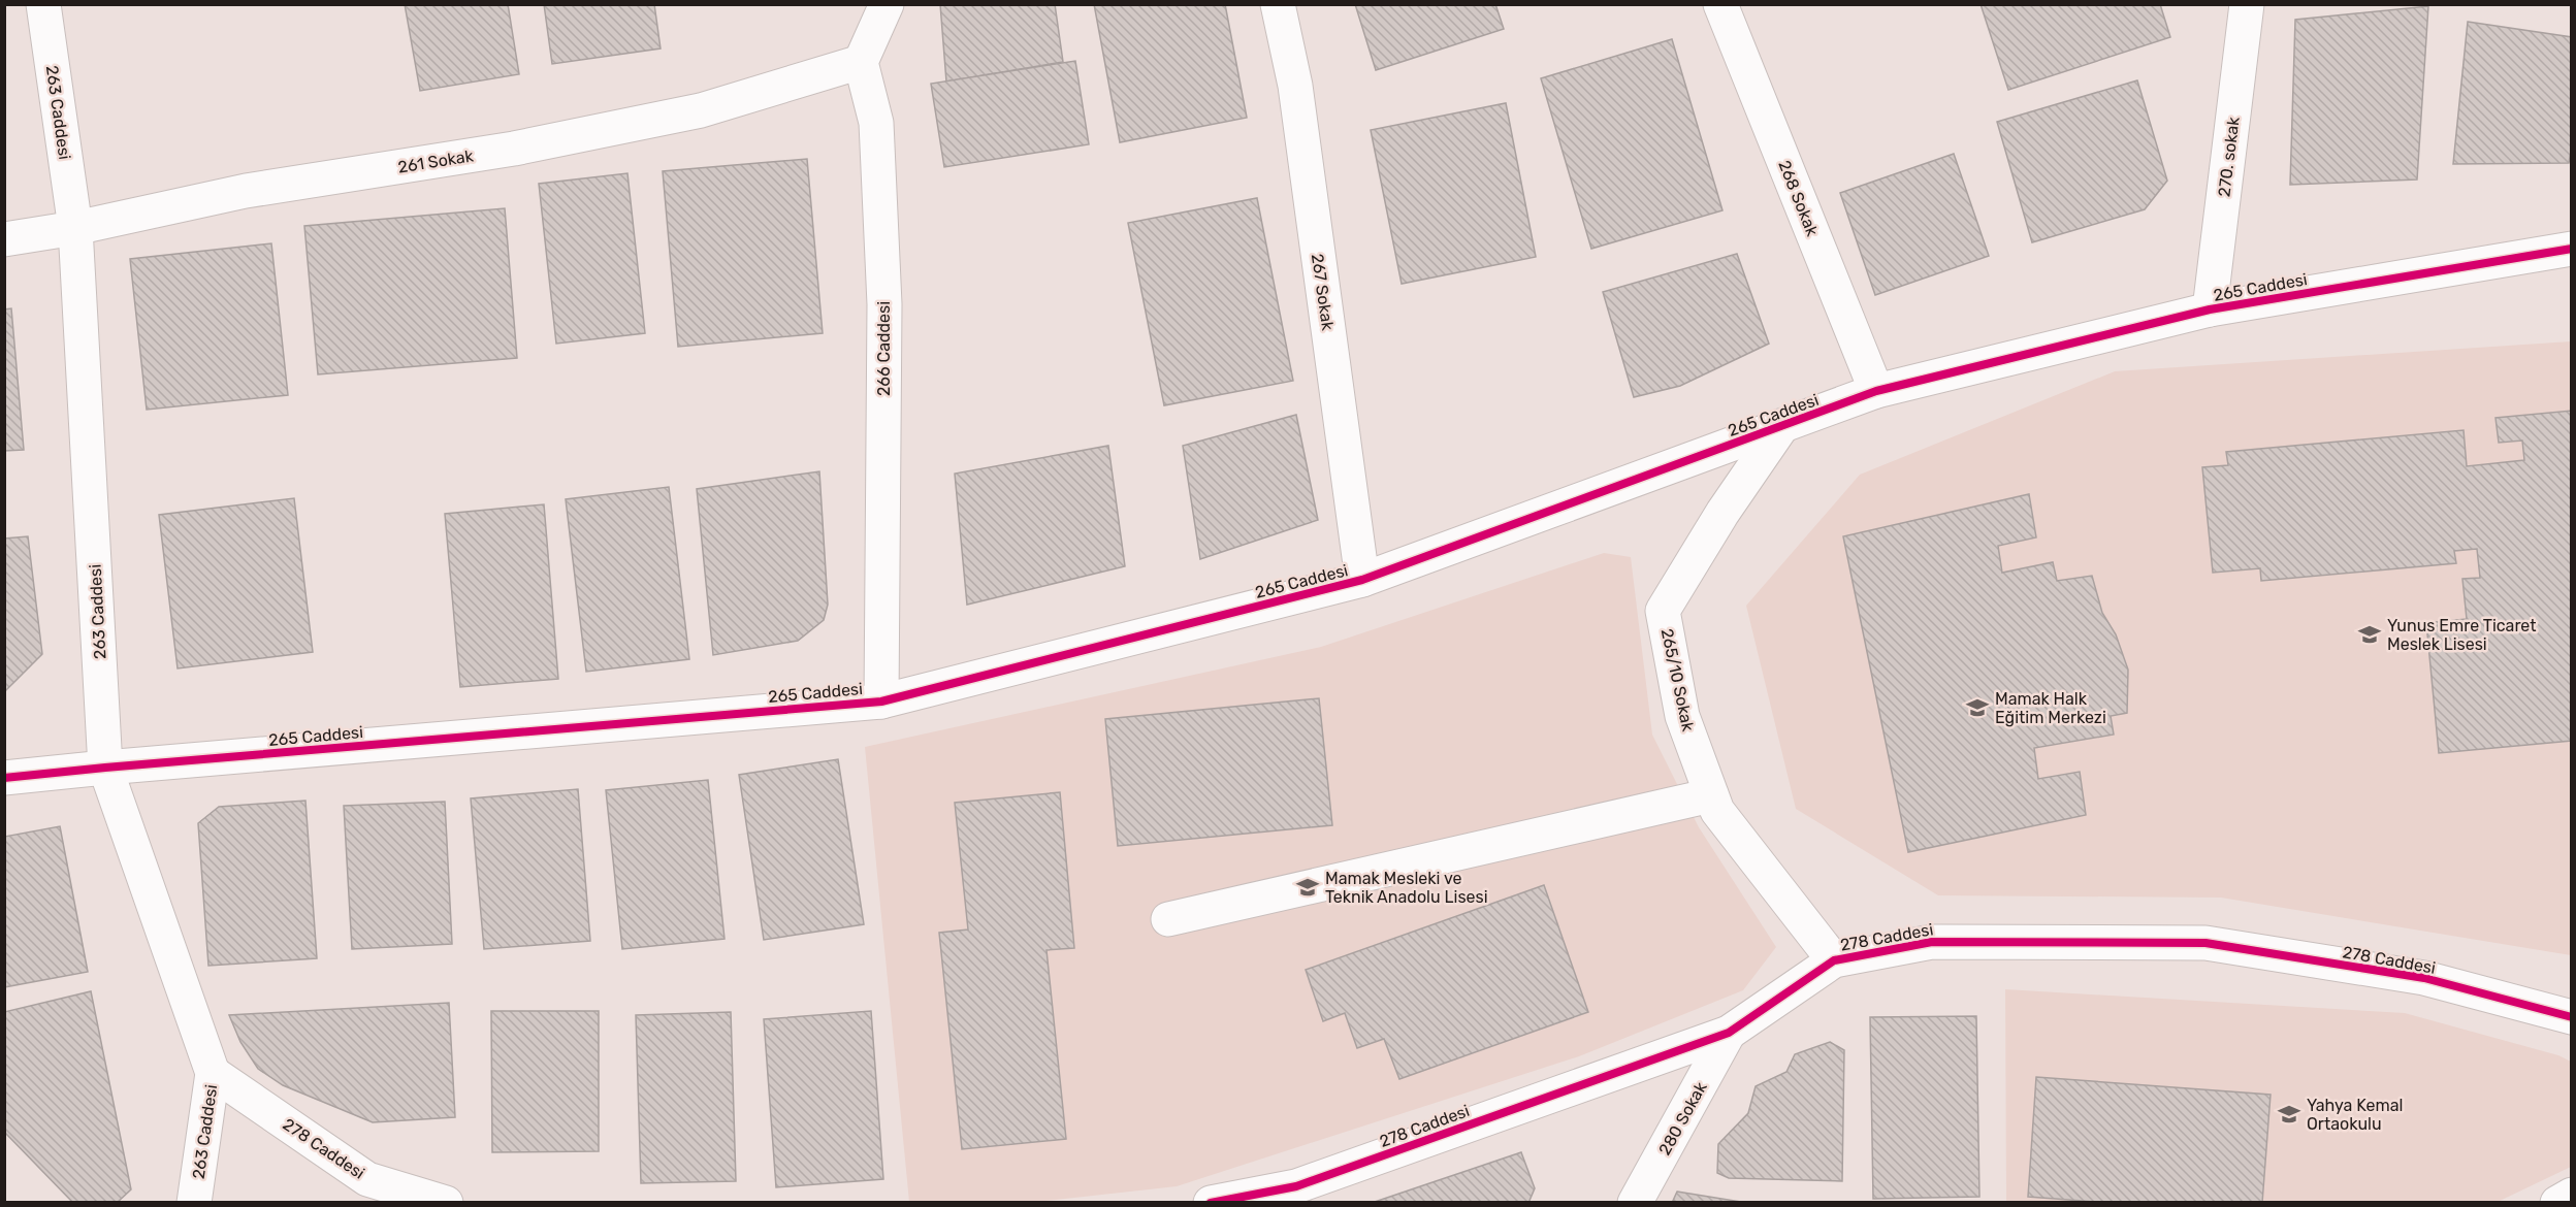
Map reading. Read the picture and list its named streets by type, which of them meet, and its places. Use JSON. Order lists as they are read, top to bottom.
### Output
{
  "streets": {
    "street": [
      "263 Caddesi",
      "270. sokak",
      "261 Sokak",
      "268 Sokak",
      "265 Caddesi",
      "267 Sokak",
      "266 Caddesi",
      "265/10 Sokak",
      "278 Caddesi",
      "280 Sokak"
    ]
  },
  "crossings": [
    ["263 Caddesi", "261 Sokak"],
    ["263 Caddesi", "265 Caddesi"],
    ["263 Caddesi", "278 Caddesi"],
    ["270. sokak", "265 Caddesi"],
    ["261 Sokak", "266 Caddesi"],
    ["268 Sokak", "265 Caddesi"],
    ["265 Caddesi", "267 Sokak"],
    ["265 Caddesi", "266 Caddesi"],
    ["265 Caddesi", "265/10 Sokak"],
    ["265/10 Sokak", "278 Caddesi"],
    ["278 Caddesi", "280 Sokak"]
  ],
  "places": {
    "school or university": [
      "Yunus Emre Ticaret Meslek Lisesi",
      "Mamak Halk Eğitim Merkezi",
      "Mamak Mesleki ve Teknik Anadolu Lisesi",
      "Yahya Kemal Ortaokulu"
    ]
  }
}
